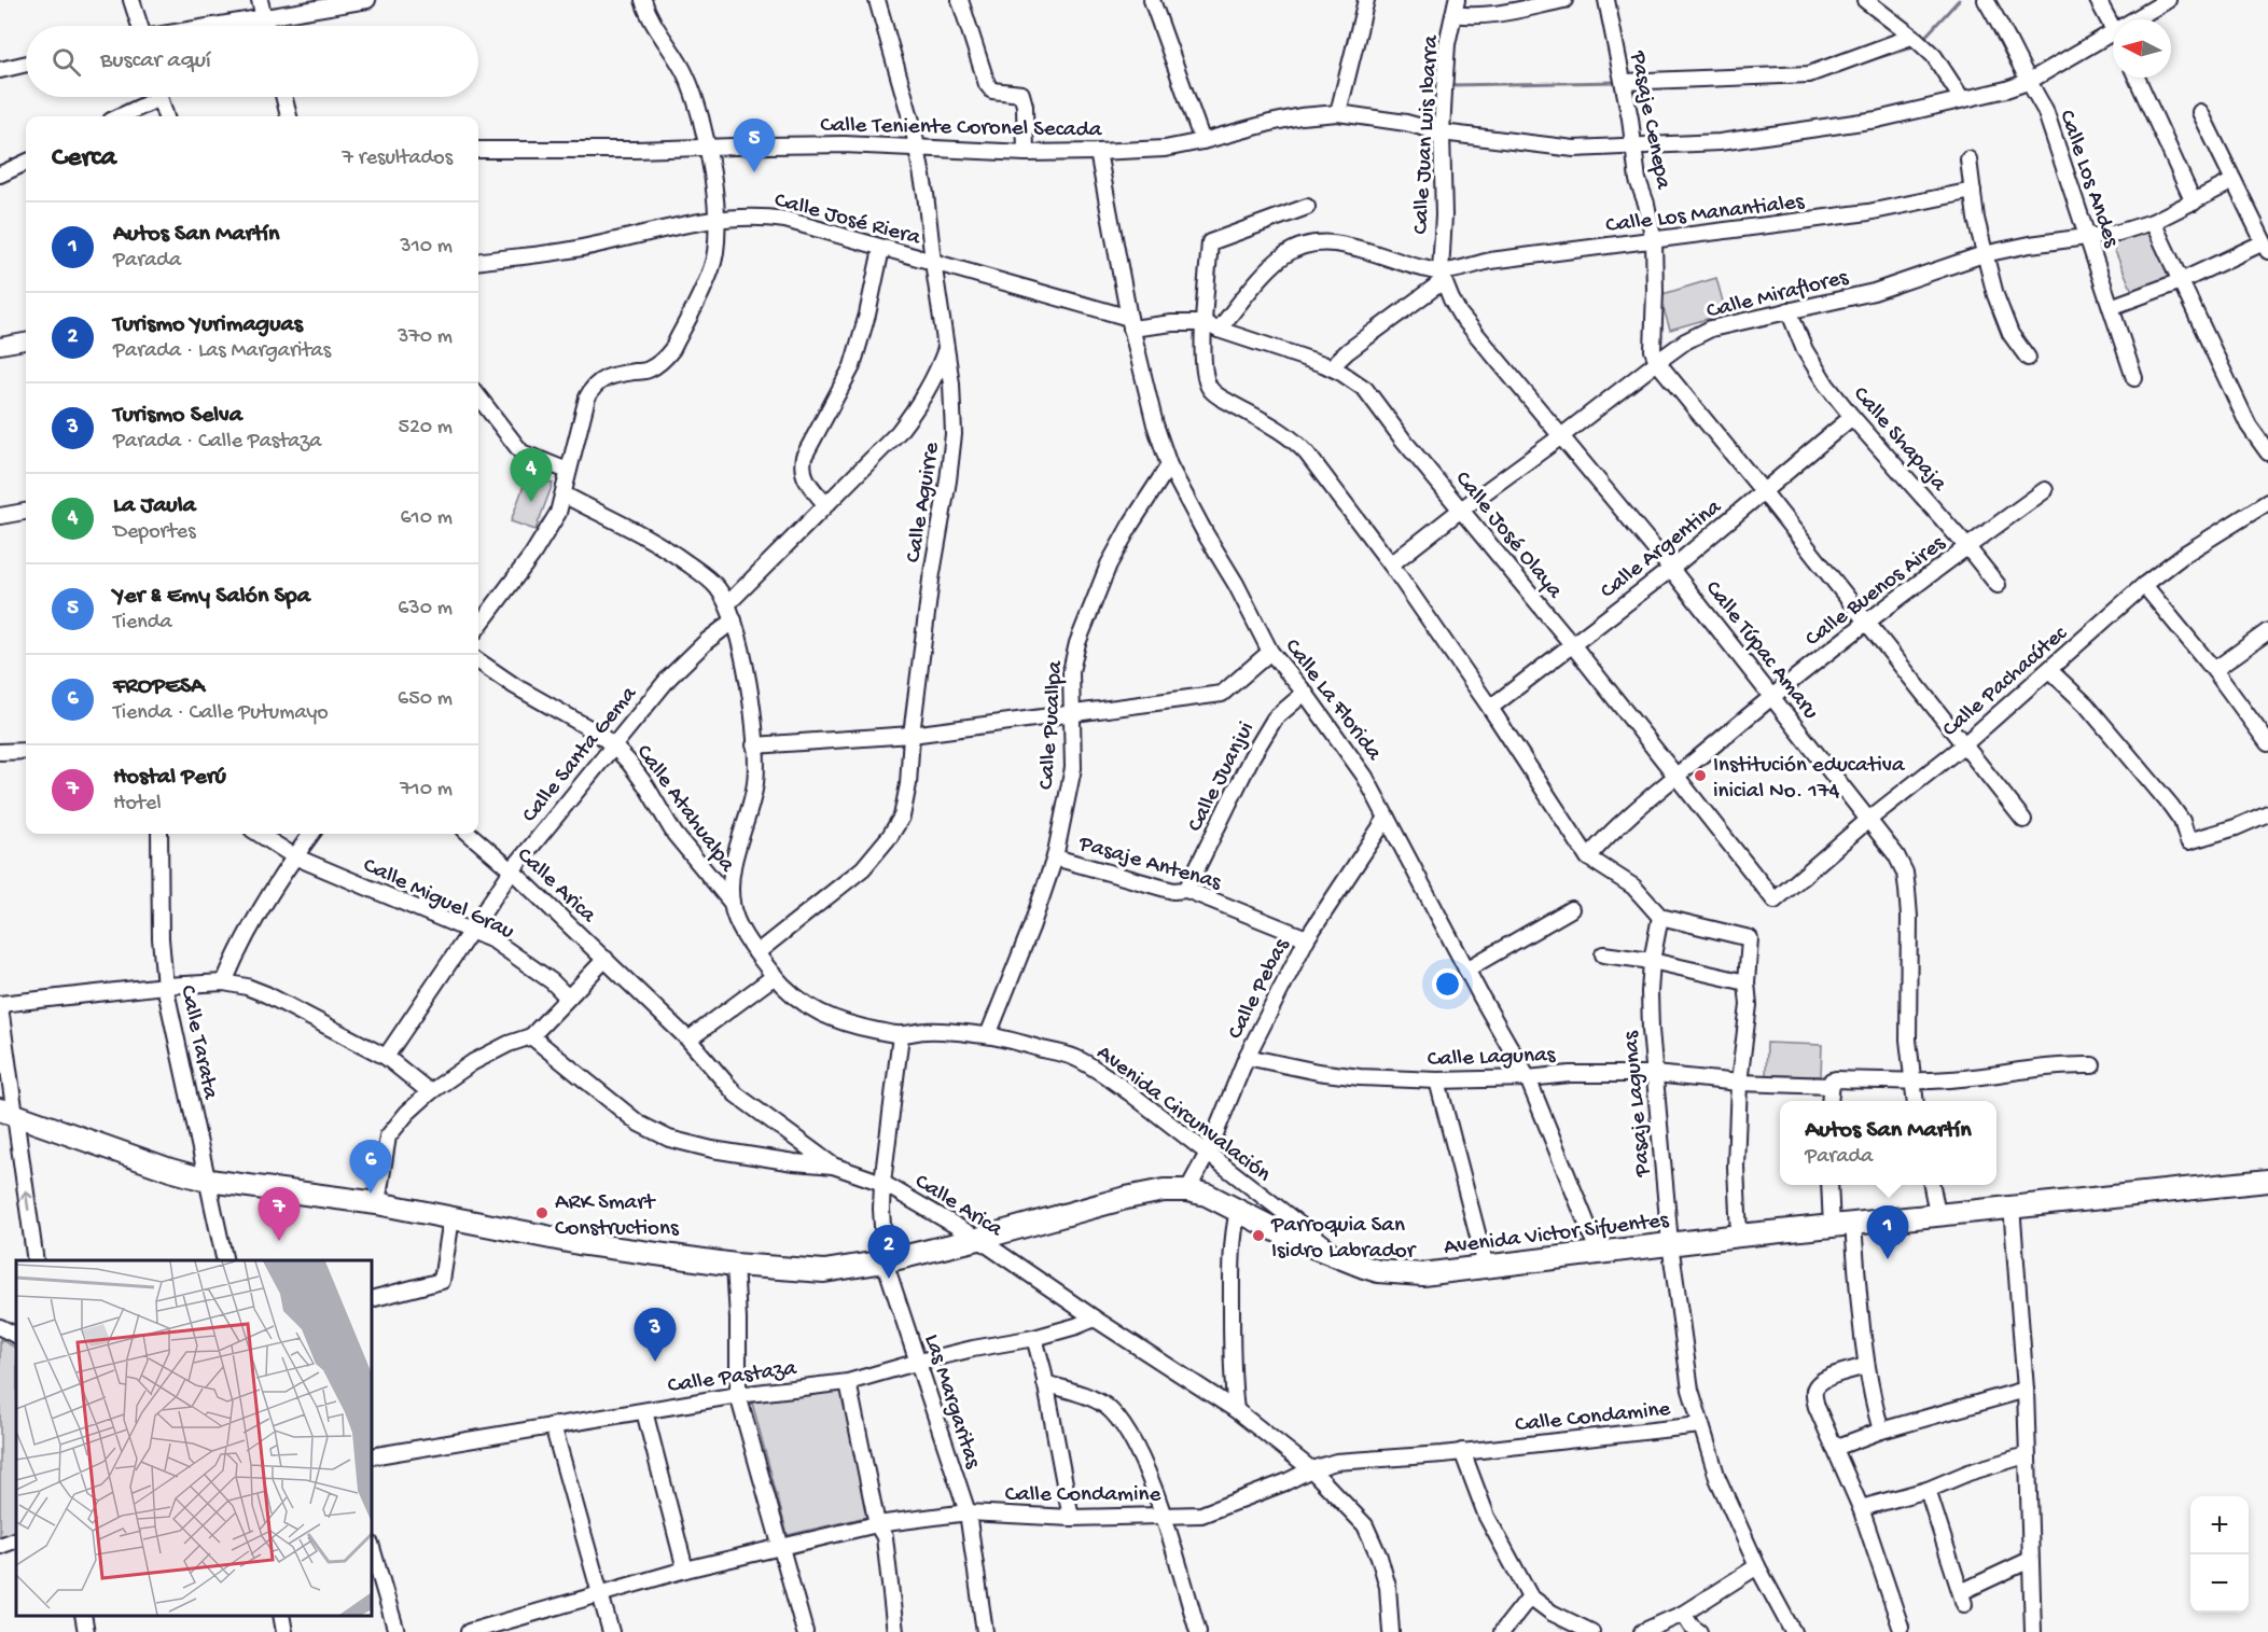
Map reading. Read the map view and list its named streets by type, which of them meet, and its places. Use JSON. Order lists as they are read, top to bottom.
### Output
{
  "streets": {
    "highway": ["Avenida Victor Sifuentes"],
    "street": [
      "Pasaje Cenepa",
      "Calle Teniente Coronel Secada",
      "Calle Juan Luis Ibarra",
      "Calle Los Andes",
      "Calle Los Manantiales",
      "Calle José Riera",
      "Calle Miraflores",
      "Calle Shapaja",
      "Calle Aguirre",
      "Calle José Olaya",
      "Calle Argentina",
      "Calle Buenos Aires",
      "Calle Túpac Amaru",
      "Calle Pachacútec",
      "Calle La Florida",
      "Calle Pucallpa",
      "Calle Santa Gema",
      "Calle Juanjui",
      "Calle Atahualpa",
      "Pasaje Antenas",
      "Calle Arica",
      "Calle Miguel Grau",
      "Calle Pebas",
      "Calle Tarata",
      "Calle Lagunas",
      "Pasaje Lagunas",
      "Avenida Circunvalación",
      "Calle Pastaza",
      "Las Margaritas",
      "Calle Condamine"
    ]
  },
  "crossings": [
    ["Pasaje Cenepa", "Calle Teniente Coronel Secada"],
    ["Pasaje Cenepa", "Calle Los Manantiales"],
    ["Pasaje Cenepa", "Calle Miraflores"],
    ["Calle Teniente Coronel Secada", "Calle Juan Luis Ibarra"],
    ["Calle Teniente Coronel Secada", "Calle Los Andes"],
    ["Calle Teniente Coronel Secada", "Calle Aguirre"],
    ["Calle Teniente Coronel Secada", "Calle La Florida"],
    ["Calle Juan Luis Ibarra", "Calle Los Manantiales"],
    ["Calle Juan Luis Ibarra", "Calle Túpac Amaru"],
    ["Calle Los Andes", "Calle Miraflores"],
    ["Calle Los Manantiales", "Calle Túpac Amaru"],
    ["Calle José Riera", "Calle Aguirre"],
    ["Calle José Riera", "Calle José Olaya"],
    ["Calle José Riera", "Calle La Florida"],
    ["Calle Miraflores", "Calle Shapaja"],
    ["Calle Miraflores", "Calle José Olaya"],
    ["Calle Miraflores", "Calle Túpac Amaru"],
    ["Calle Shapaja", "Calle Argentina"],
    ["Calle Shapaja", "Calle Buenos Aires"],
    ["Calle Aguirre", "Avenida Circunvalación"],
    ["Calle José Olaya", "Calle Argentina"],
    ["Calle José Olaya", "Calle Buenos Aires"],
    ["Calle José Olaya", "Calle Pachacútec"],
    ["Calle José Olaya", "Calle La Florida"],
    ["Calle Argentina", "Calle Túpac Amaru"],
    ["Calle Buenos Aires", "Calle Túpac Amaru"],
    ["Calle Túpac Amaru", "Calle Pachacútec"],
    ["Calle La Florida", "Calle Pucallpa"],
    ["Calle La Florida", "Calle Juanjui"],
    ["Calle La Florida", "Calle Pebas"],
    ["Calle La Florida", "Calle Lagunas"],
    ["Calle La Florida", "Avenida Victor Sifuentes"],
    ["Calle Pucallpa", "Pasaje Antenas"],
    ["Calle Pucallpa", "Avenida Circunvalación"],
    ["Calle Santa Gema", "Calle Atahualpa"],
    ["Calle Santa Gema", "Calle Arica"],
    ["Calle Santa Gema", "Calle Miguel Grau"],
    ["Calle Santa Gema", "Avenida Circunvalación"],
    ["Calle Juanjui", "Pasaje Antenas"],
    ["Calle Atahualpa", "Avenida Circunvalación"],
    ["Pasaje Antenas", "Calle Pebas"],
    ["Calle Arica", "Avenida Victor Sifuentes"],
    ["Calle Arica", "Calle Pastaza"],
    ["Calle Arica", "Las Margaritas"],
    ["Calle Arica", "Calle Condamine"],
    ["Calle Pebas", "Calle Lagunas"],
    ["Calle Pebas", "Avenida Circunvalación"],
    ["Calle Pebas", "Avenida Victor Sifuentes"],
    ["Calle Tarata", "Avenida Victor Sifuentes"],
    ["Calle Lagunas", "Pasaje Lagunas"],
    ["Pasaje Lagunas", "Avenida Victor Sifuentes"],
    ["Pasaje Lagunas", "Calle Condamine"],
    ["Avenida Circunvalación", "Avenida Victor Sifuentes"],
    ["Avenida Circunvalación", "Las Margaritas"],
    ["Avenida Victor Sifuentes", "Las Margaritas"],
    ["Calle Pastaza", "Las Margaritas"],
    ["Las Margaritas", "Calle Condamine"]
  ],
  "places": ["Institución educativa inicial No. 174", "ARK Smart Constructions", "Parroquia San Isidro Labrador"],
  "north": "left",
  "page": {
    "search": "Buscar aquí",
    "heading": ["Cerca", "7 resultados"],
    "pins": [
      "5",
      "4",
      "6",
      "7",
      "1",
      "2",
      "3"
    ],
    "list": [
      {
        "mark": "1",
        "name": "Autos San Martín",
        "note": "Parada",
        "value": "310 m"
      },
      {
        "mark": "2",
        "name": "Turismo Yurimaguas",
        "note": "Parada · Las Margaritas",
        "value": "370 m"
      },
      {
        "mark": "3",
        "name": "Turismo Selva",
        "note": "Parada · Calle Pastaza",
        "value": "520 m"
      },
      {
        "mark": "4",
        "name": "La Jaula",
        "note": "Deportes",
        "value": "610 m"
      },
      {
        "mark": "5",
        "name": "Yer & Emy Salón Spa",
        "note": "Tienda",
        "value": "630 m"
      },
      {
        "mark": "6",
        "name": "FROPESA",
        "note": "Tienda · Calle Putumayo",
        "value": "650 m"
      },
      {
        "mark": "7",
        "name": "Hostal Perú",
        "note": "Hotel",
        "value": "710 m"
      }
    ],
    "popup": ["Autos San Martín", "Parada"],
    "map_buttons": ["+", "−"]
  }
}
